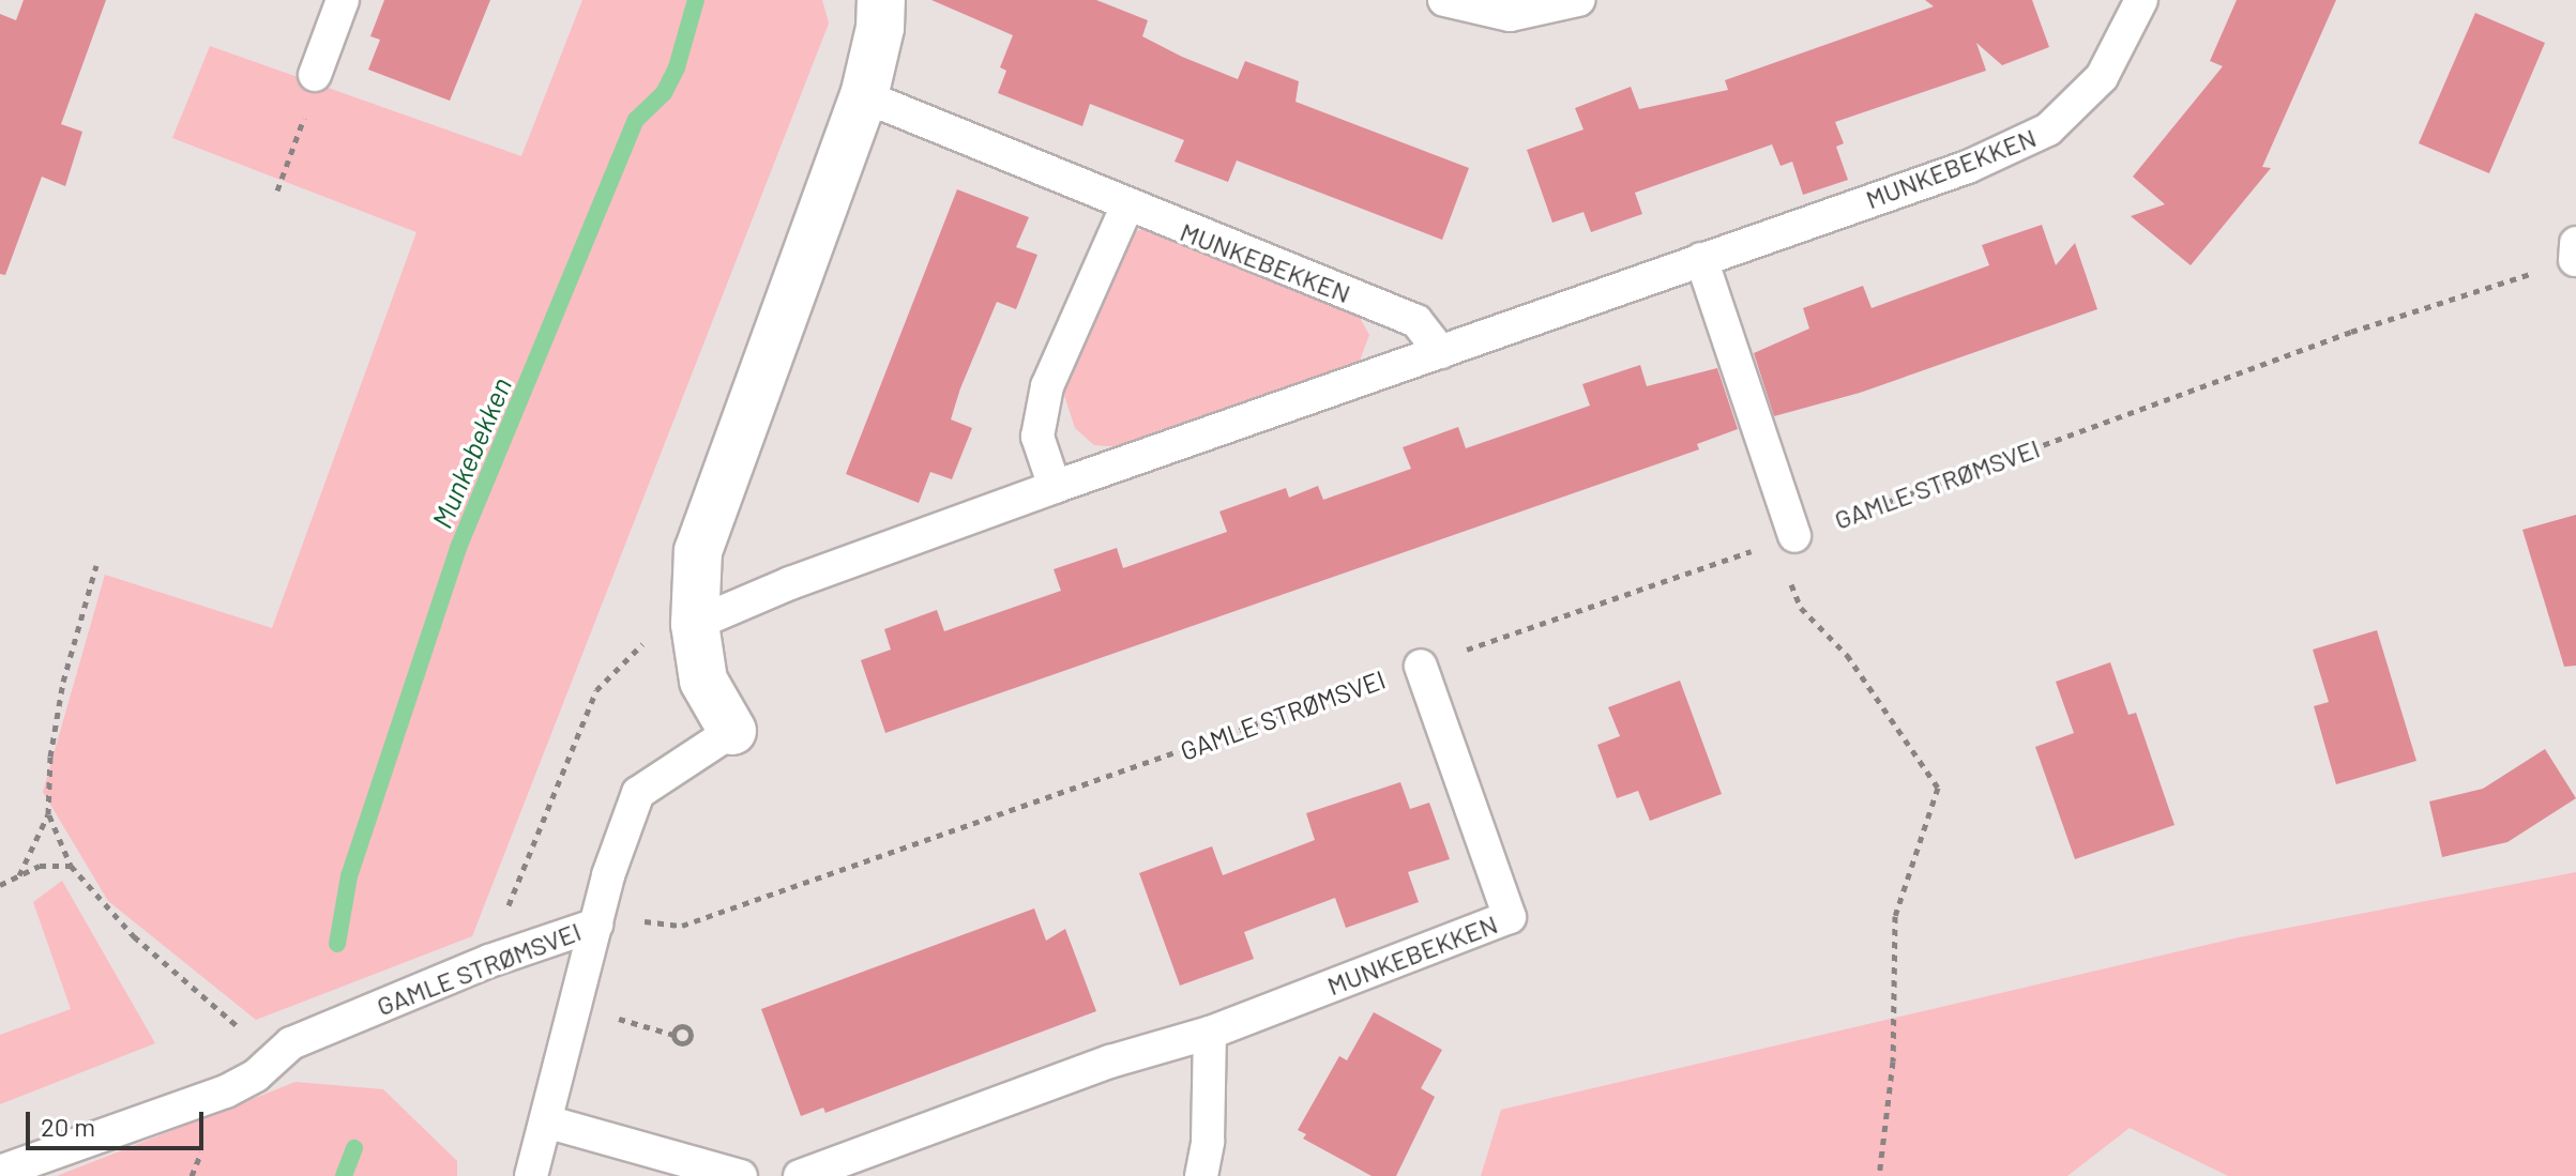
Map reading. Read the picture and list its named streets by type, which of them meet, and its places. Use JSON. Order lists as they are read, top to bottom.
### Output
{
  "streets": {
    "lane": ["MUNKEBEKKEN", "GAMLE STRØMSVEI"]
  },
  "crossings": [
    ["MUNKEBEKKEN", "GAMLE STRØMSVEI"]
  ],
  "water": ["Munkebekken"],
  "scale_bar": "20 m"
}
